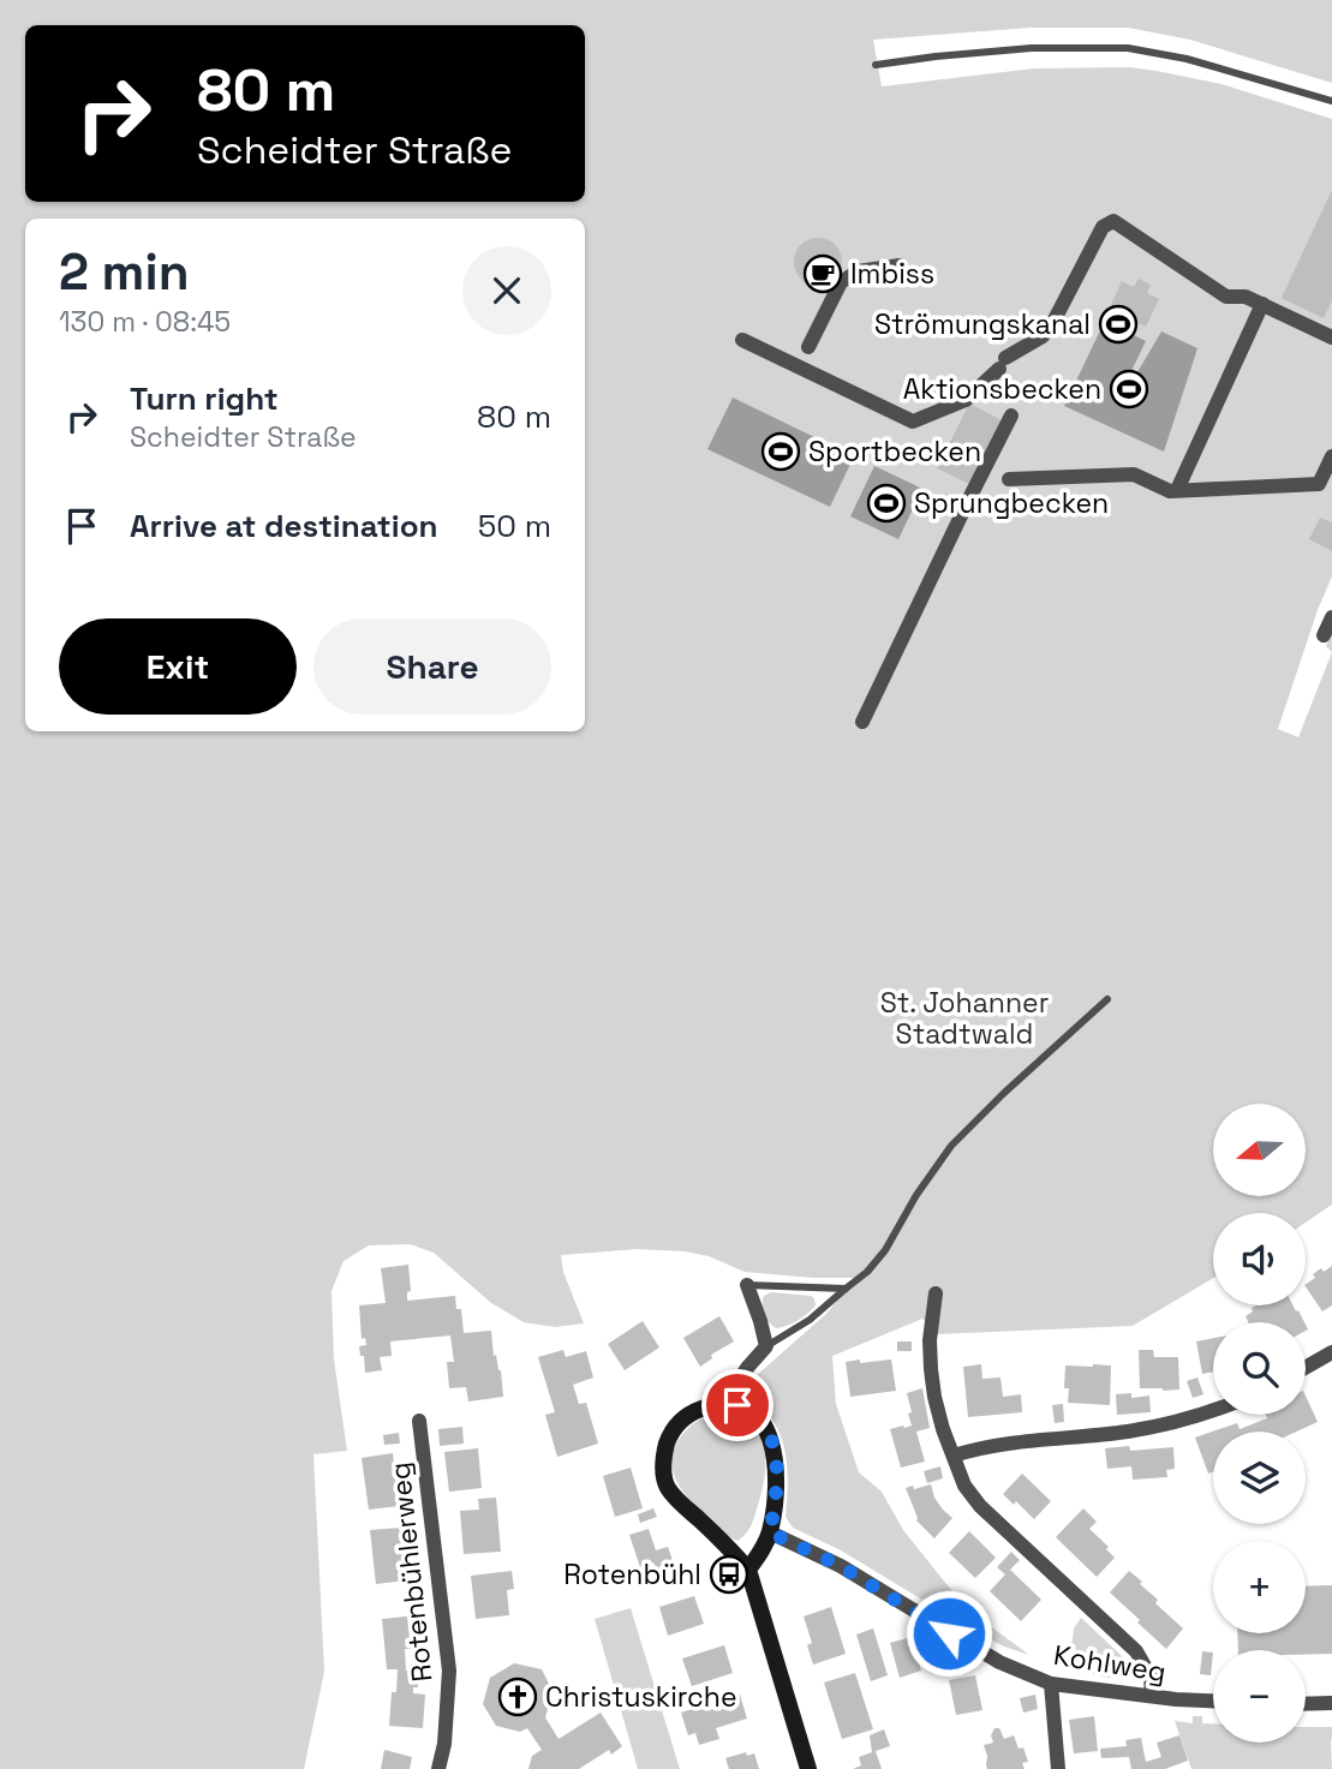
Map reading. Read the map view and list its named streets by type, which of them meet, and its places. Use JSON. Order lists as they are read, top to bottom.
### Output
{
  "streets": {
    "street": ["Rotenbühlerweg", "Kohlweg"]
  },
  "parks": ["St. Johanner Stadtwald"],
  "places": {
    "cafe": ["Imbiss"],
    "sports": [
      "Strömungskanal",
      "Aktionsbecken",
      "Sportbecken",
      "Sprungbecken"
    ],
    "bus stop": ["Rotenbühl"],
    "church": ["Christuskirche"]
  },
  "north": "left",
  "page": {
    "turn": ["80 m", "Scheidter Straße"],
    "heading": ["2 min", "130 m · 08:45"],
    "list": [
      {
        "name": "Turn right",
        "note": "Scheidter Straße",
        "value": "80 m"
      },
      {
        "name": "Arrive at destination",
        "value": "50 m"
      }
    ],
    "buttons": ["Exit", "Share"],
    "map_buttons": ["+", "−"]
  }
}
